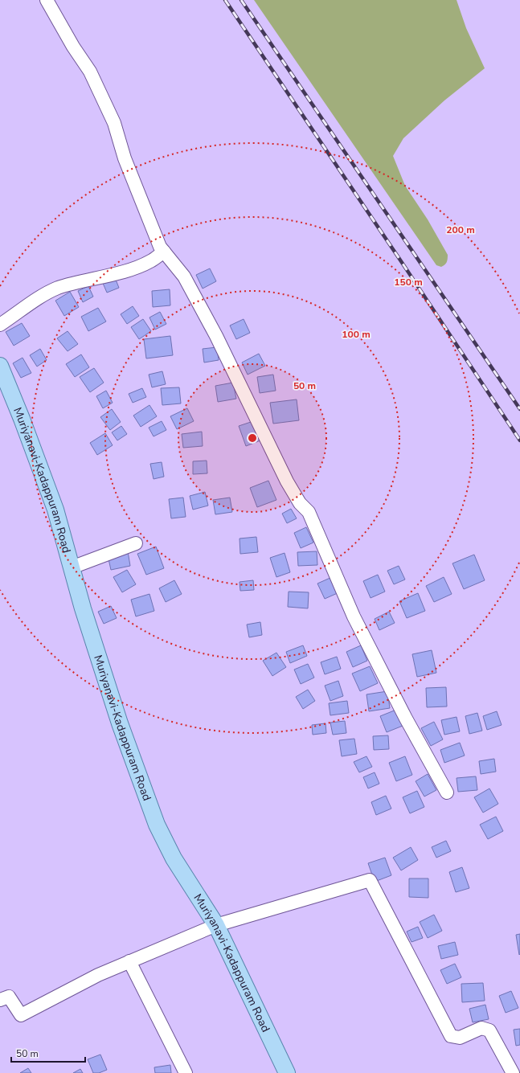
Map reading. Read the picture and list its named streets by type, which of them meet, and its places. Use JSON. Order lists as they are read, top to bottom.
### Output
{
  "streets": {
    "main road": ["Muriyanavi-Kadappuram Road"]
  },
  "scale_bar": "50 m",
  "rings": [
    "200 m",
    "150 m",
    "100 m",
    "50 m"
  ]
}
